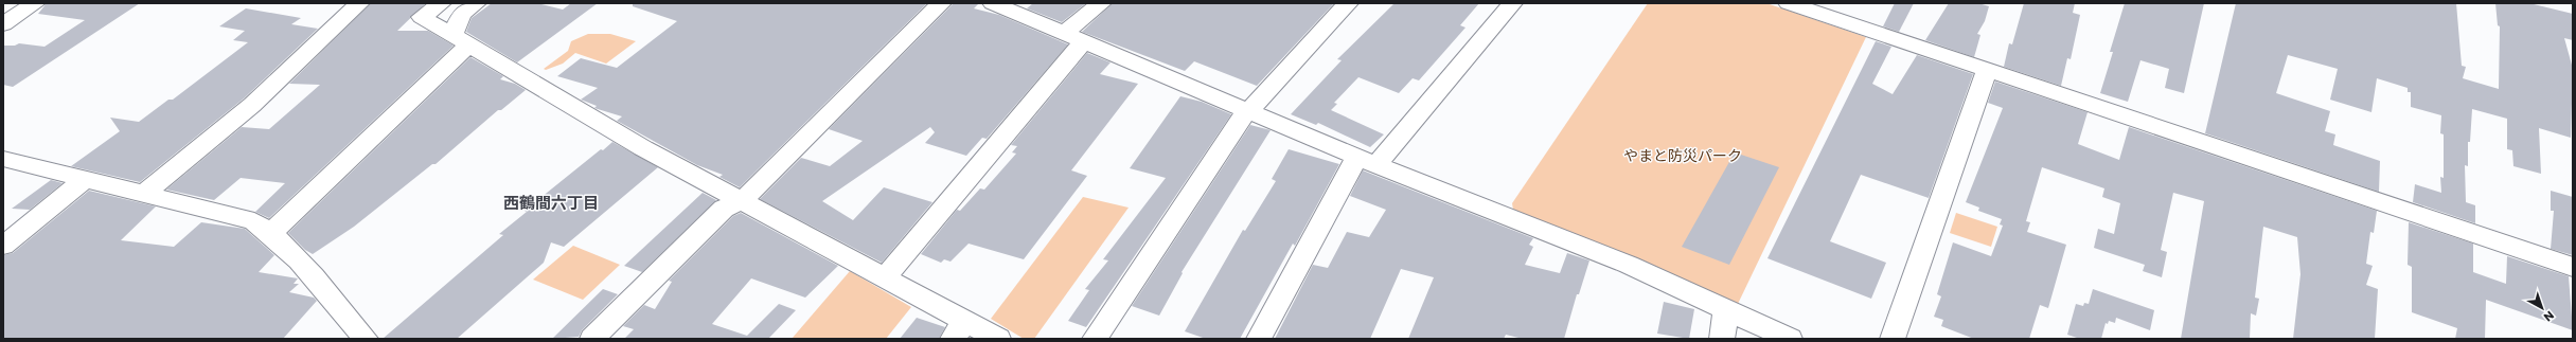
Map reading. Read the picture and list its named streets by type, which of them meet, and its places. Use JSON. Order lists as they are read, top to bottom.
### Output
{
  "districts": ["西鶴間六丁目"],
  "parks": ["やまと防災パーク"],
  "north": "bottom right"
}
